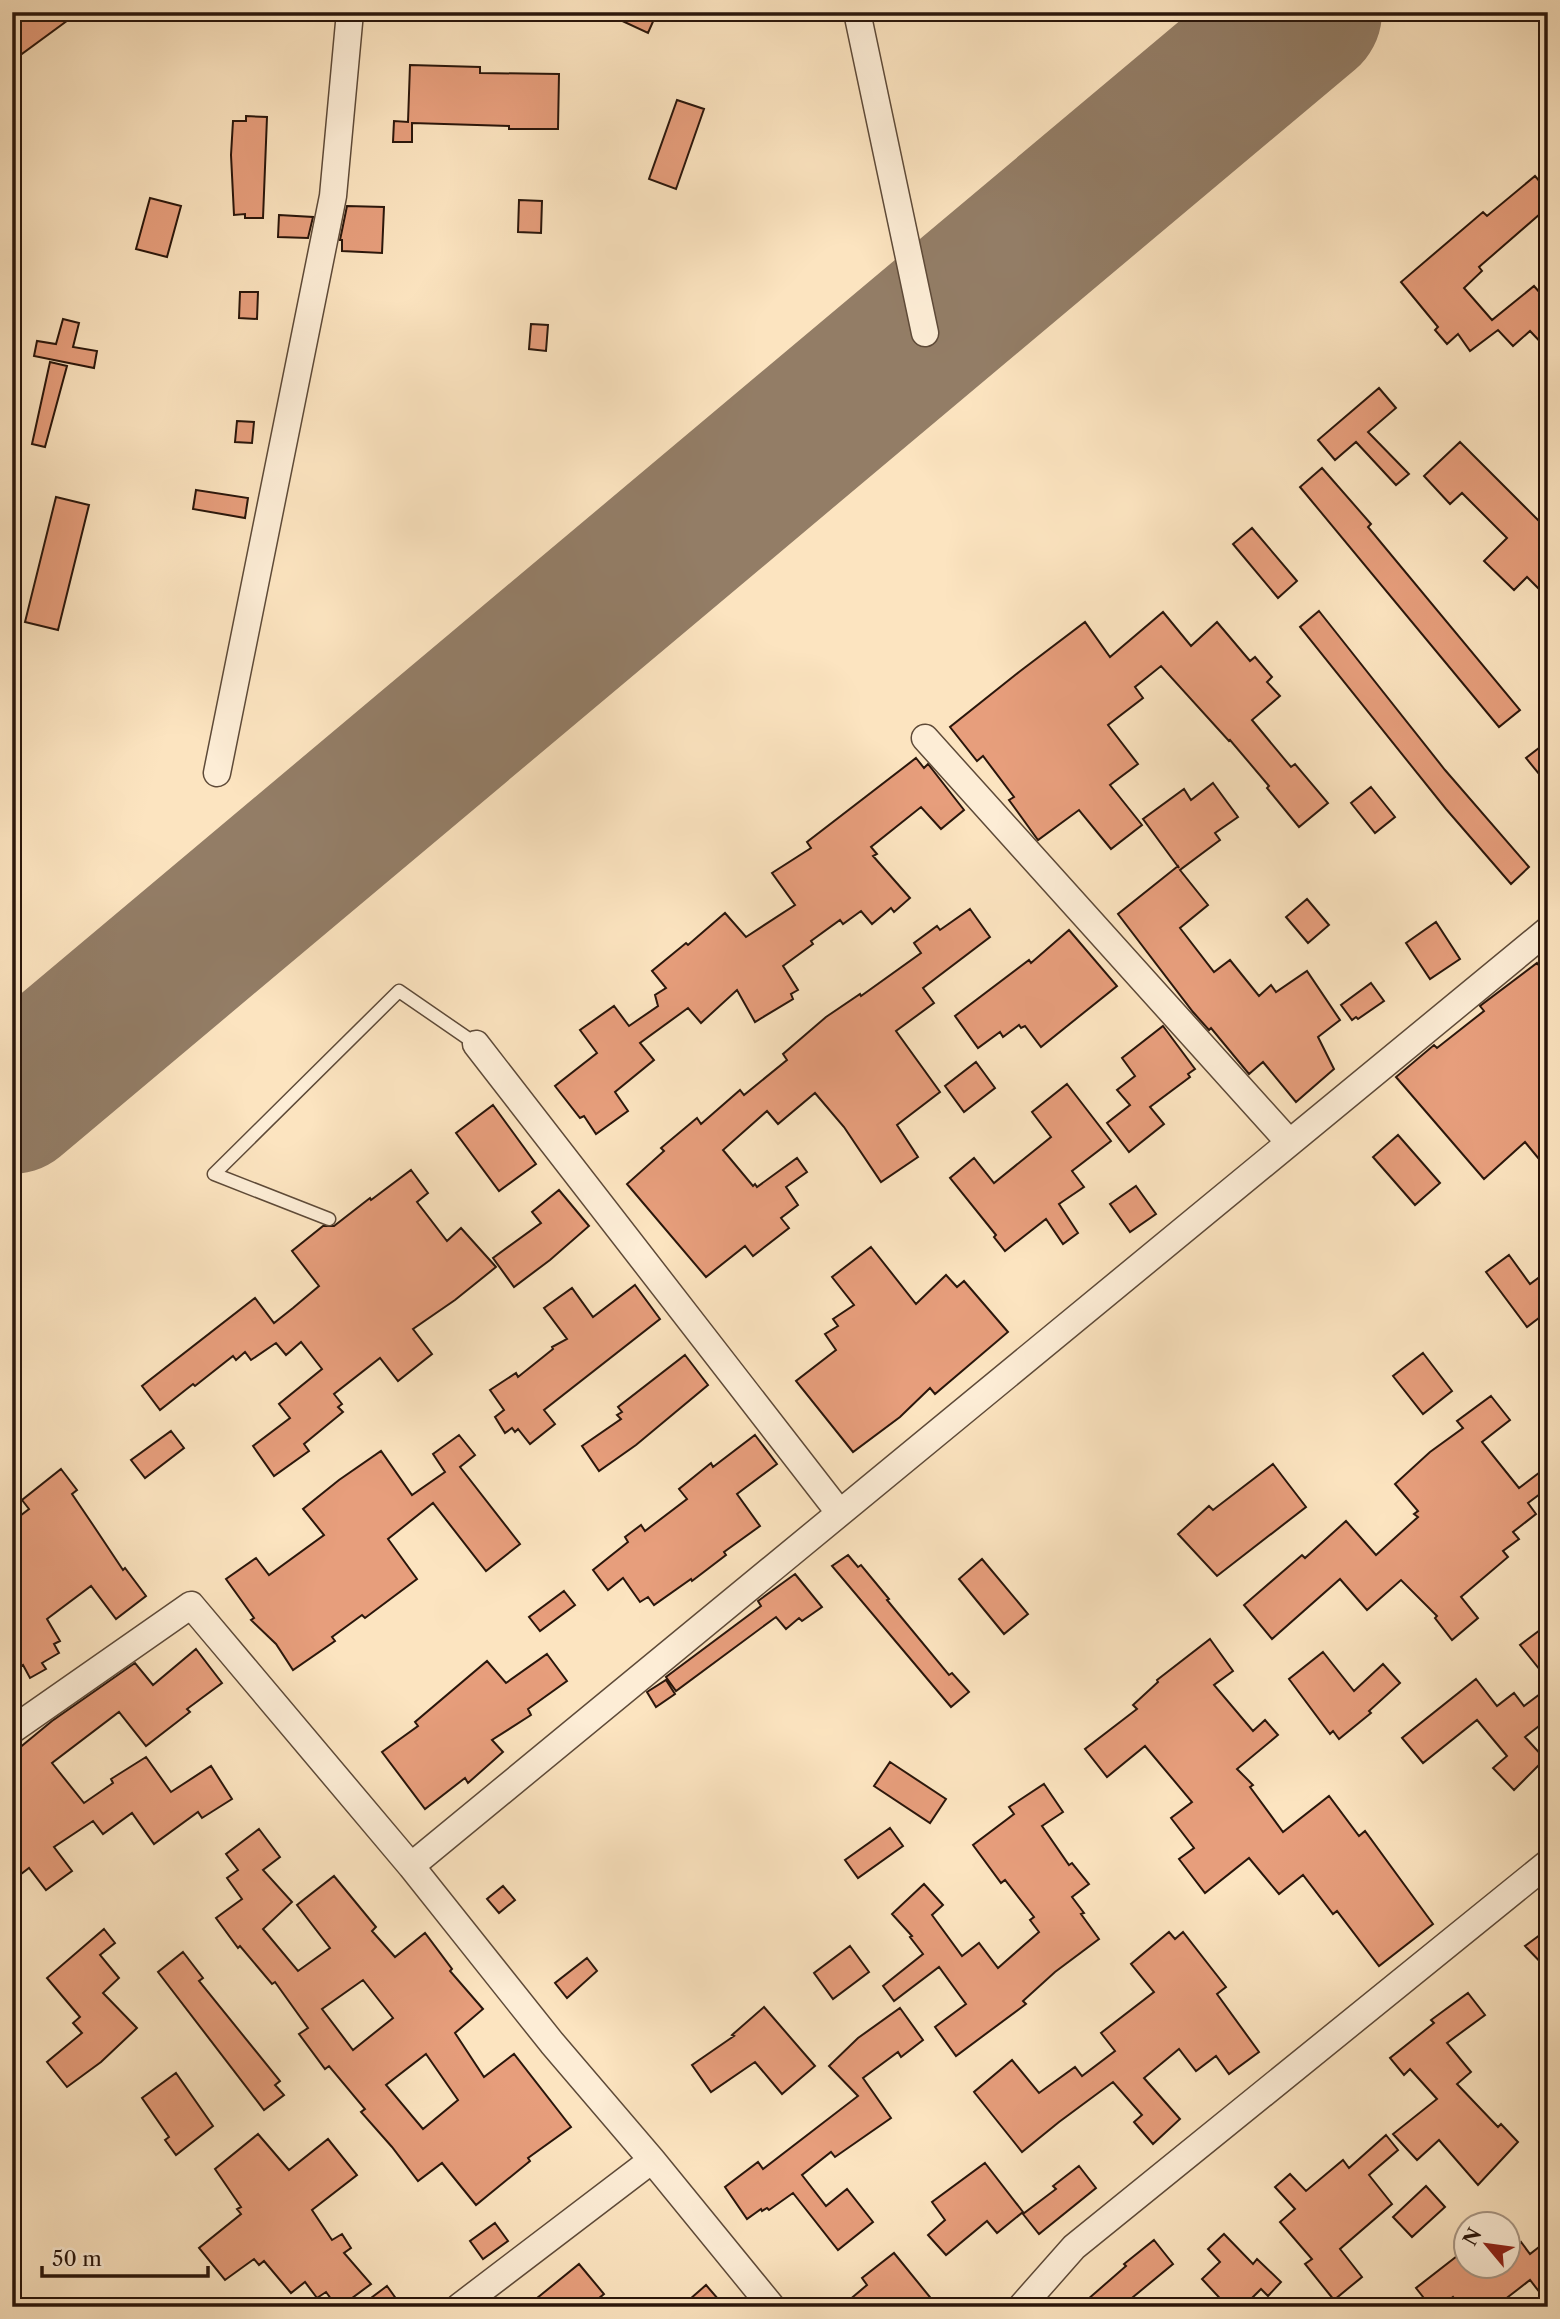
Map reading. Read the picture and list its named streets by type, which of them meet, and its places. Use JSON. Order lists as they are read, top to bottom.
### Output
{
  "scale_bar": "50 m",
  "north": "top left"
}
